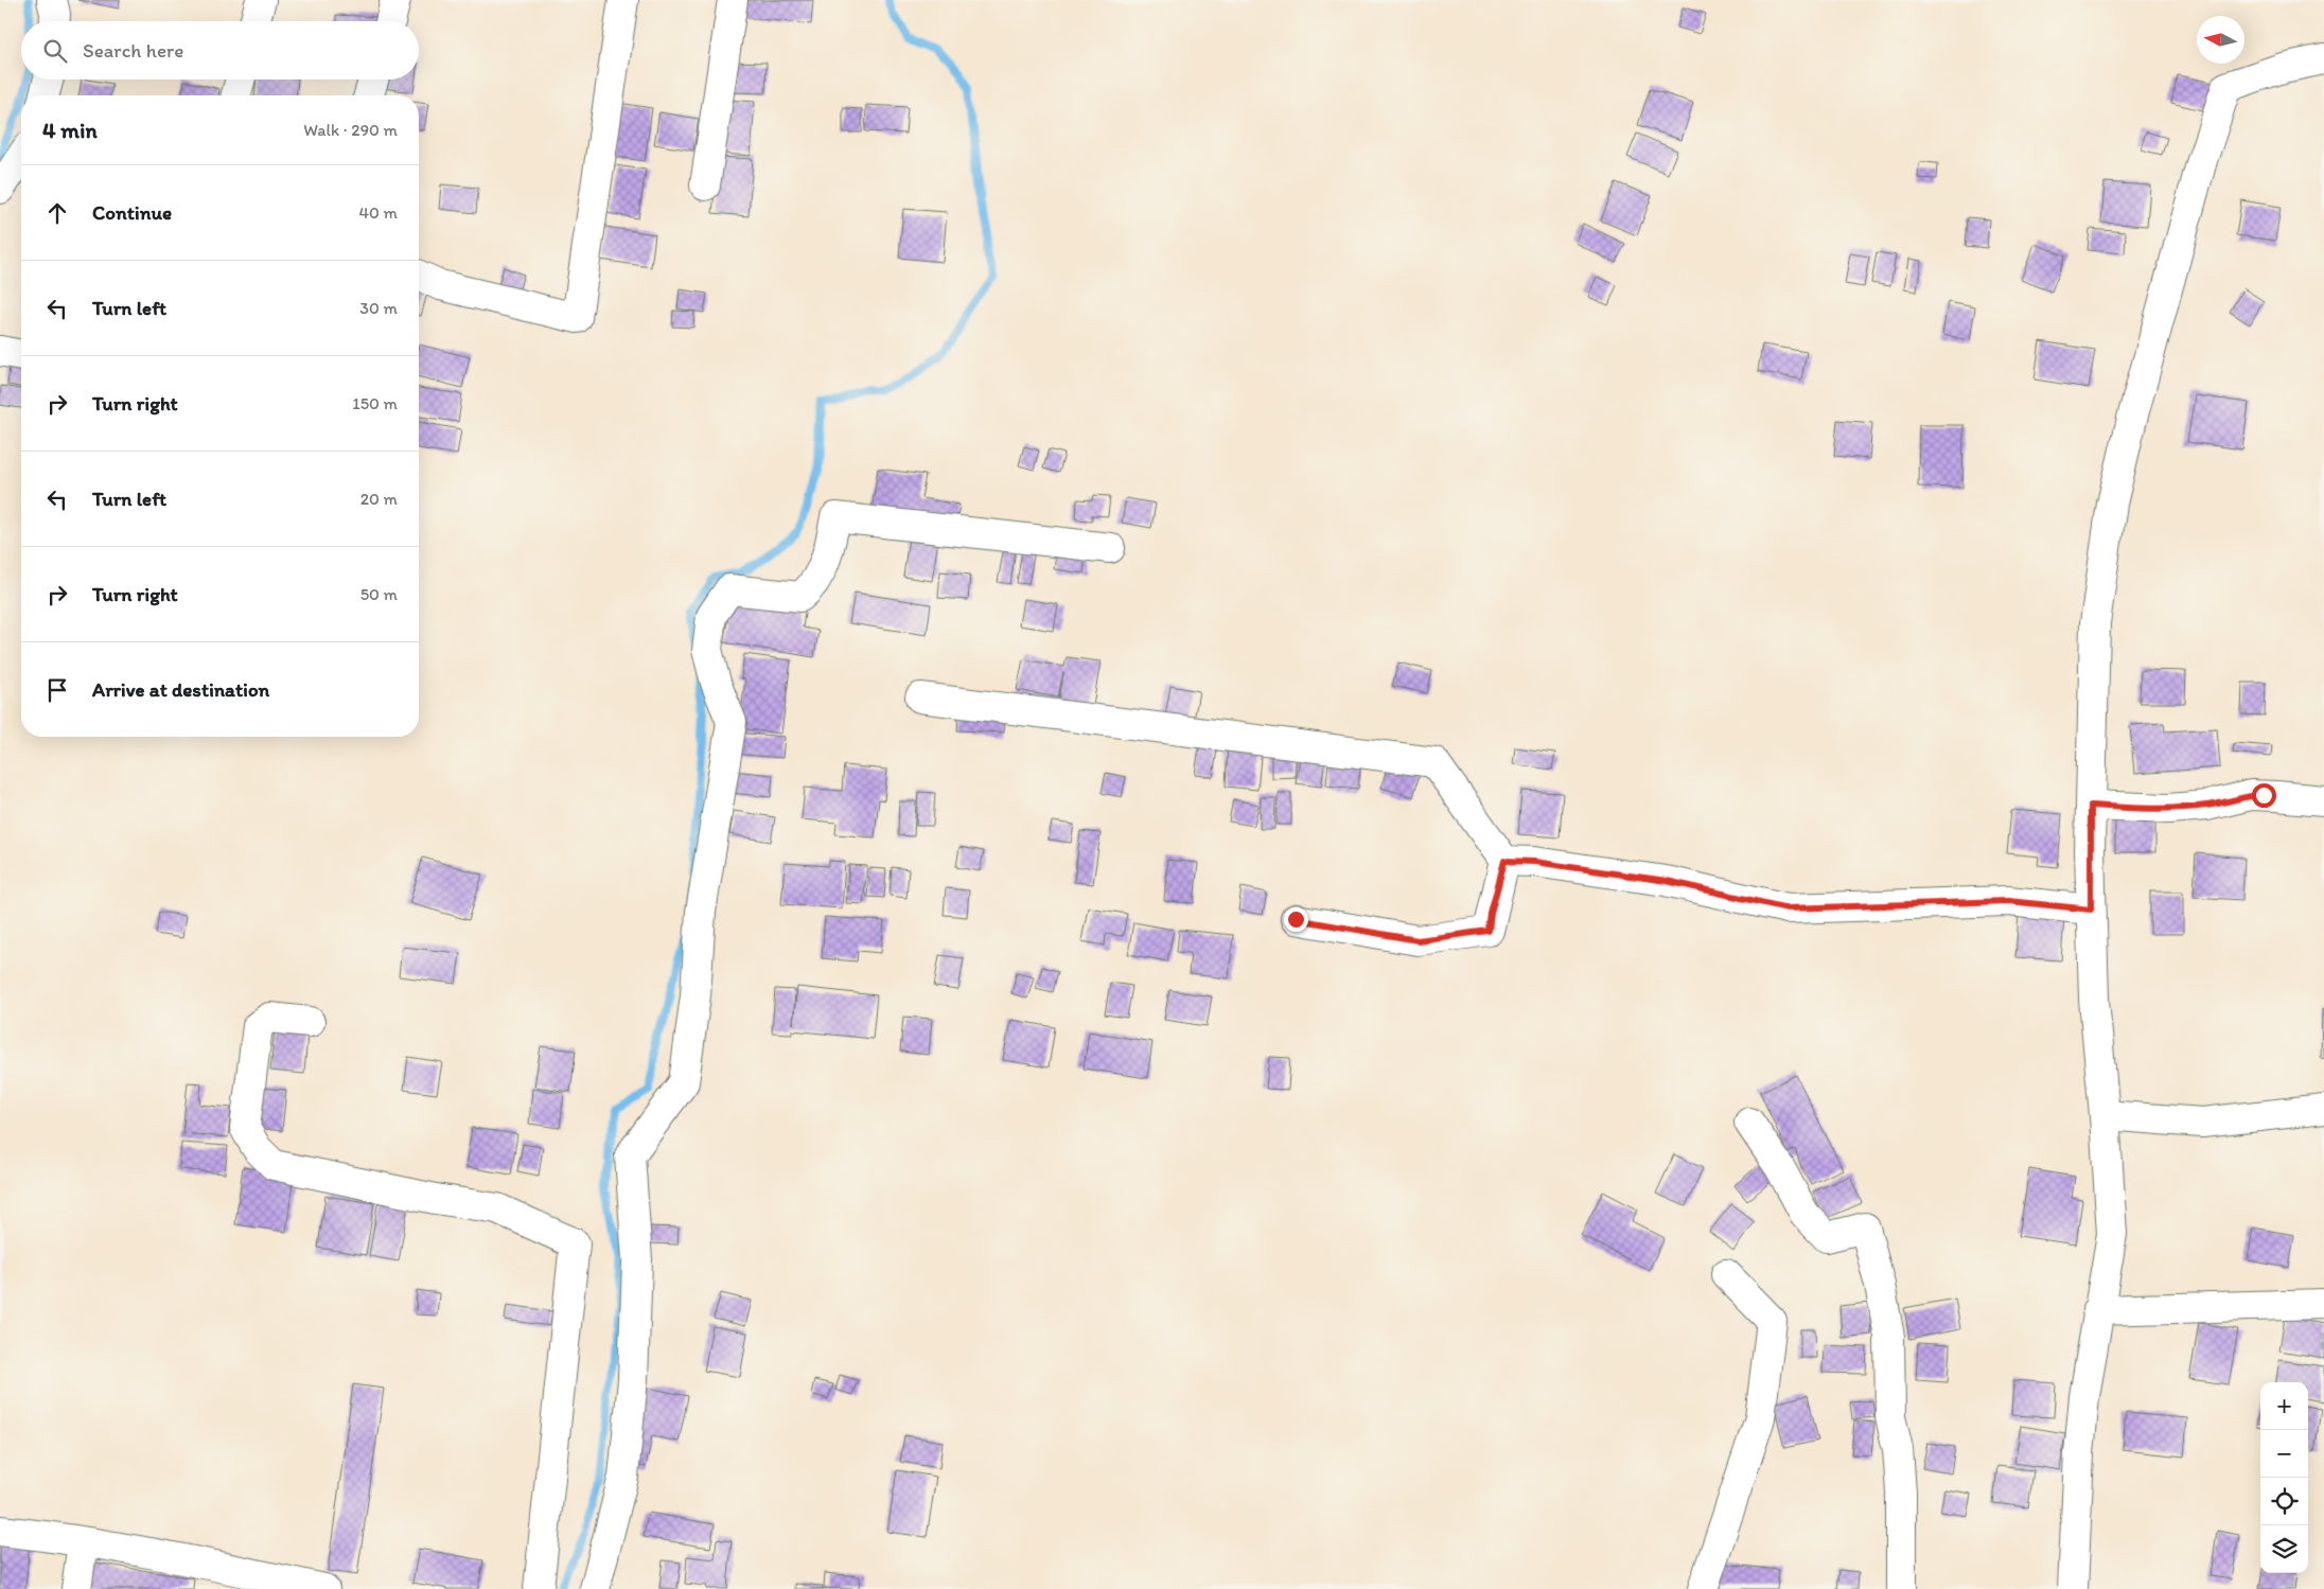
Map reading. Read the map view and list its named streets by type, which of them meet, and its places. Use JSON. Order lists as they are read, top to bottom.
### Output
{
  "north": "left",
  "page": {
    "search": "Search here",
    "heading": ["4 min", "Walk · 290 m"],
    "list": [
      ["Continue", "40 m"],
      ["Turn left", "30 m"],
      ["Turn right", "150 m"],
      ["Turn left", "20 m"],
      ["Turn right", "50 m"],
      "Arrive at destination"
    ],
    "map_buttons": ["+", "−"]
  }
}
